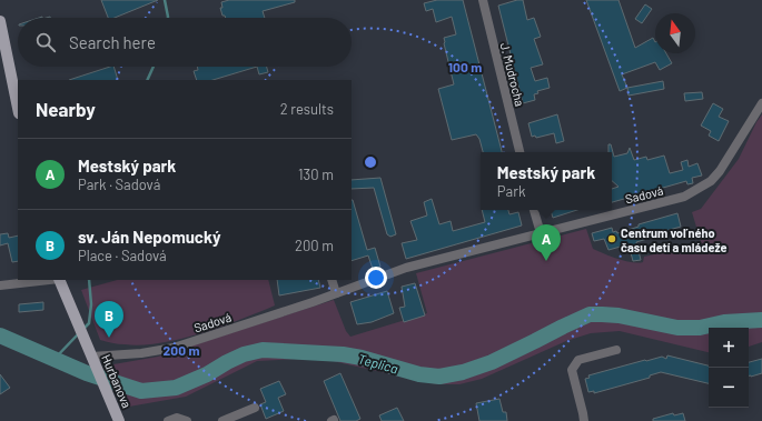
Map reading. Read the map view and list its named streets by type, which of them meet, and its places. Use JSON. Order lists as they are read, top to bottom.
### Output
{
  "streets": {
    "main road": ["Hurbanova"],
    "street": ["J. Mudrocha", "Sadová"]
  },
  "crossings": [
    ["Sadová", "Hurbanova"]
  ],
  "water": ["Teplica"],
  "places": ["Centrum voľného času detí a mládeže"],
  "north": "top",
  "page": {
    "search": "Search here",
    "heading": ["Nearby", "2 results"],
    "list": [
      {
        "mark": "A",
        "name": "Mestský park",
        "note": "Park · Sadová",
        "value": "130 m"
      },
      {
        "mark": "B",
        "name": "sv. Ján Nepomucký",
        "note": "Place · Sadová",
        "value": "200 m"
      }
    ],
    "popup": ["Mestský park", "Park"],
    "pins": ["A", "B"],
    "map_buttons": ["+", "−"]
  },
  "rings": ["100 m", "200 m"]
}
